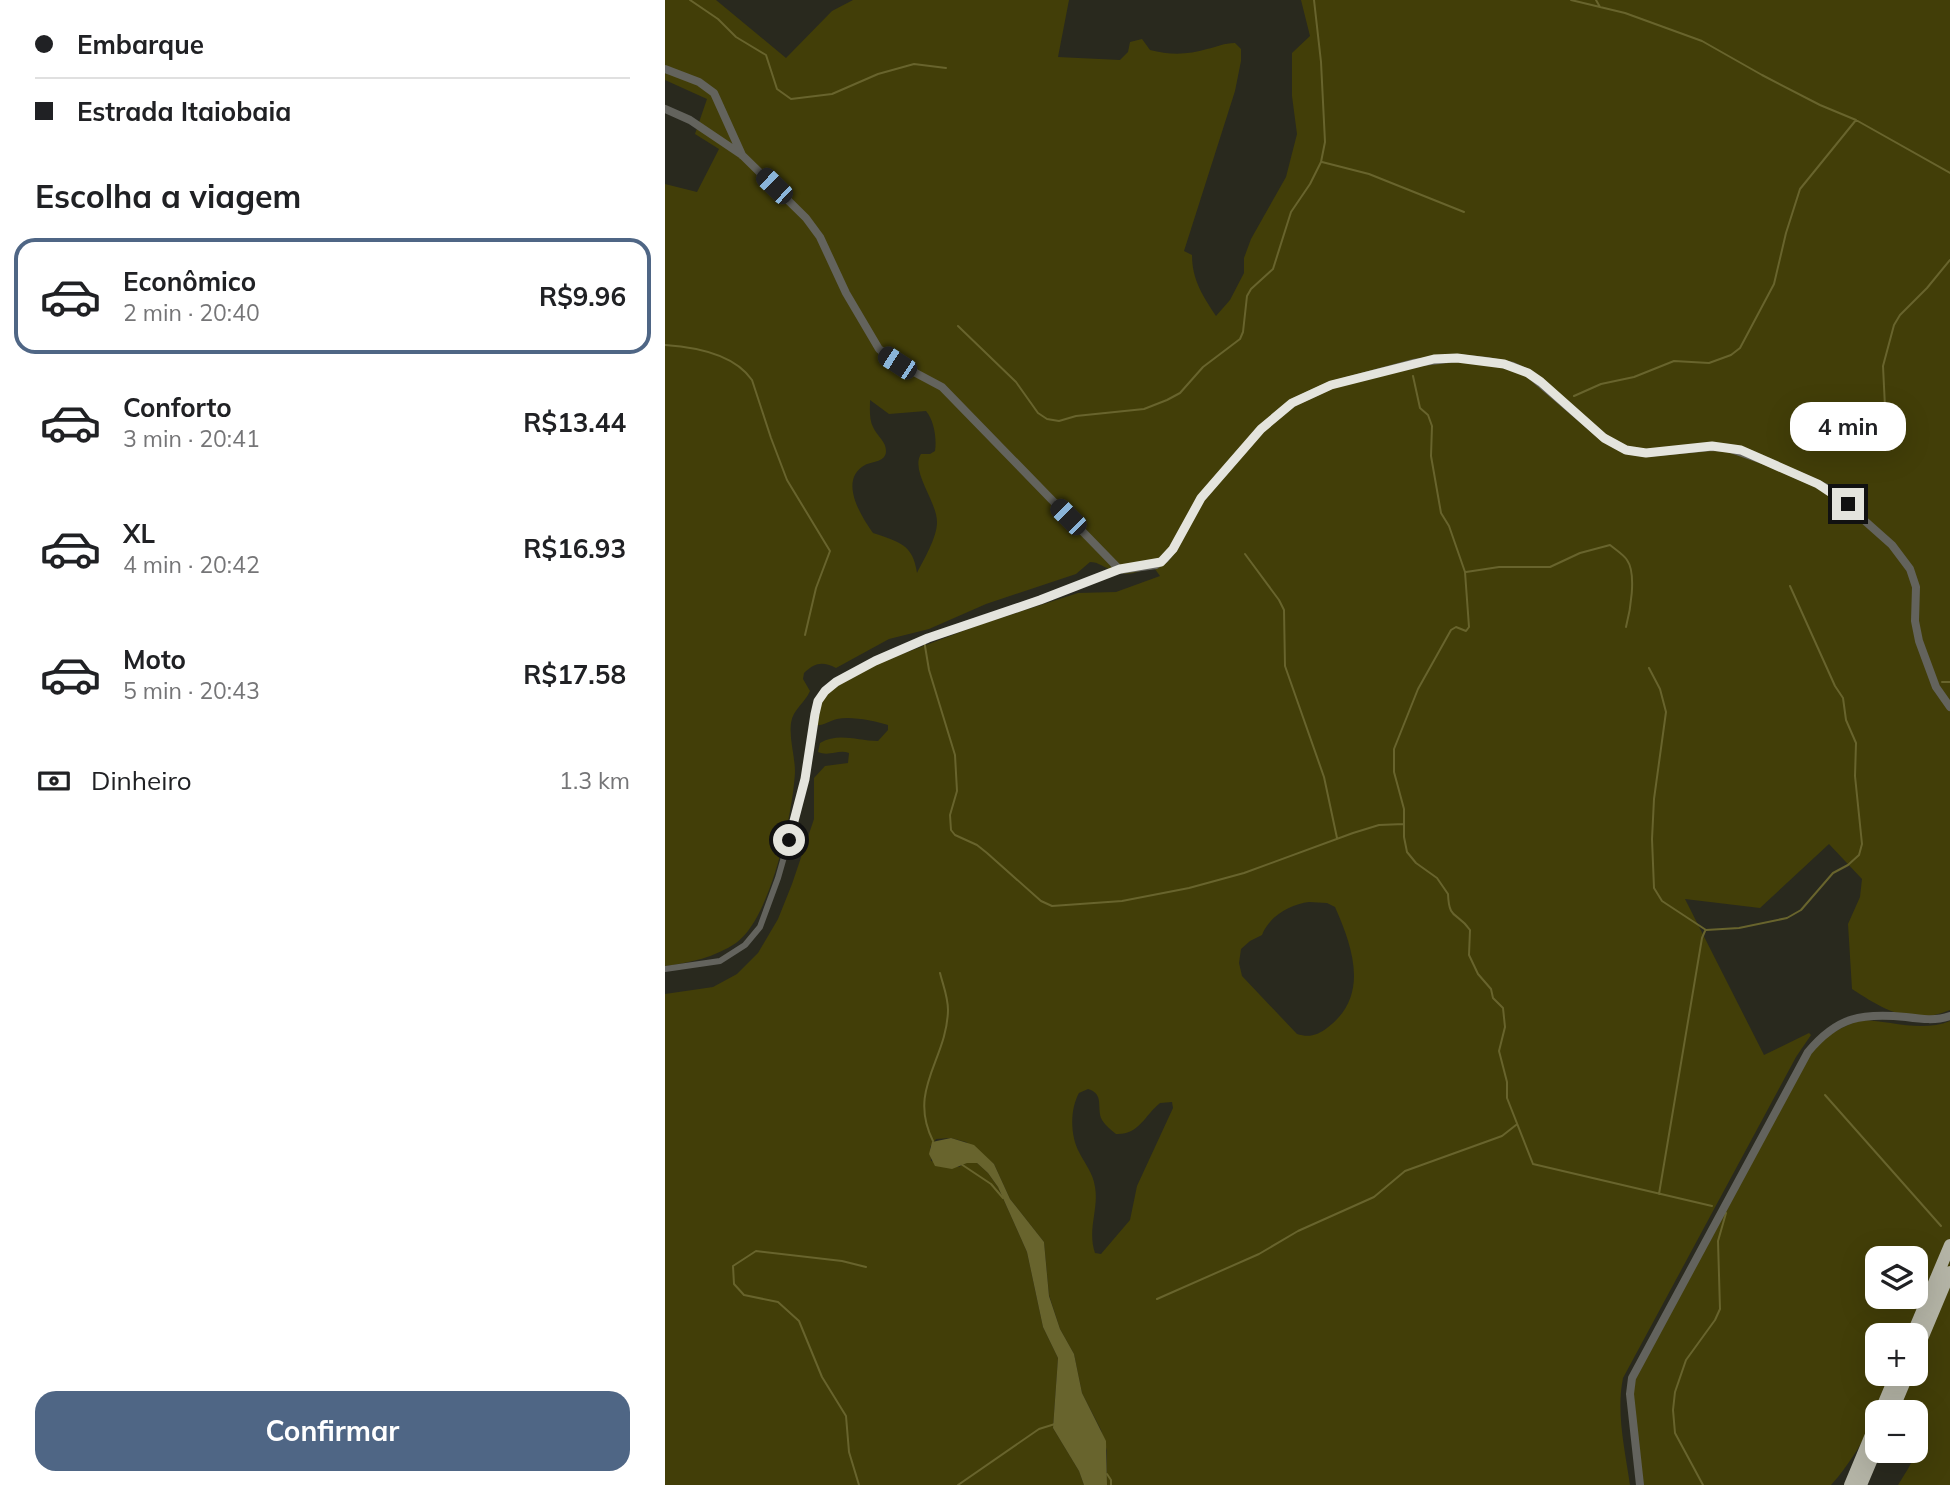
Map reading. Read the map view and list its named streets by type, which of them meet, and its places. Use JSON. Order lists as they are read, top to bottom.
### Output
{
  "page": {
    "banner": ["Embarque", "Estrada Itaiobaia"],
    "heading": "Escolha a viagem",
    "list": [
      {
        "name": "Econômico",
        "note": "2 min · 20:40",
        "value": "R$9.96"
      },
      {
        "name": "Conforto",
        "note": "3 min · 20:41",
        "value": "R$13.44"
      },
      {
        "name": "XL",
        "note": "4 min · 20:42",
        "value": "R$16.93"
      },
      {
        "name": "Moto",
        "note": "5 min · 20:43",
        "value": "R$17.58"
      }
    ],
    "bubble": "4 min",
    "pay": ["Dinheiro", "1.3 km"],
    "map_buttons": ["+", "−"],
    "buttons": "Confirmar"
  }
}
